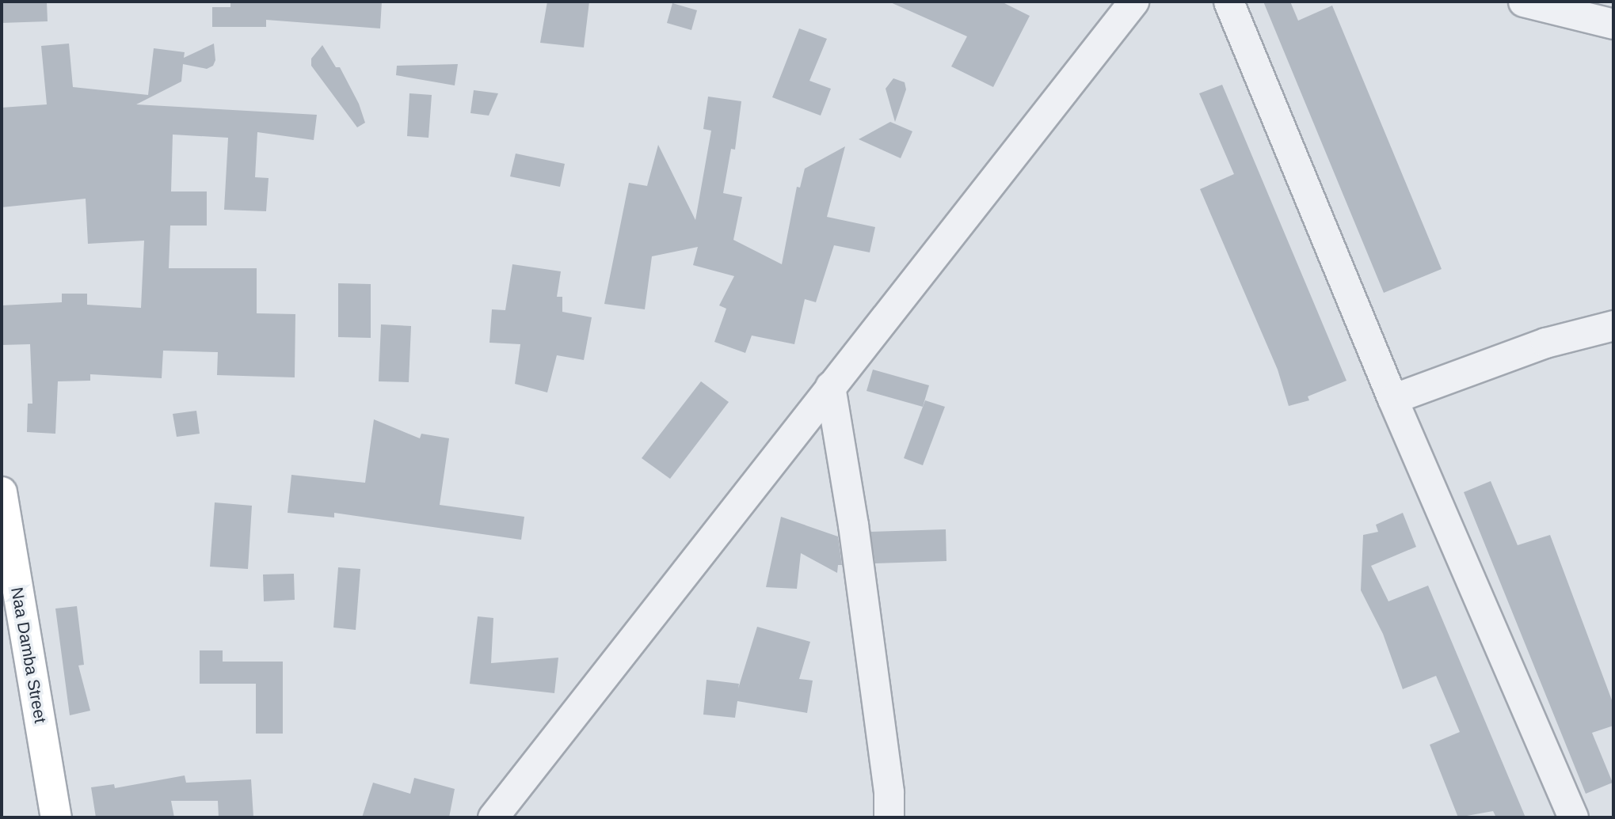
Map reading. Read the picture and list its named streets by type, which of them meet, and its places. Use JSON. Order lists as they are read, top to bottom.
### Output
{
  "streets": {
    "street": ["Naa Damba Street"]
  }
}
